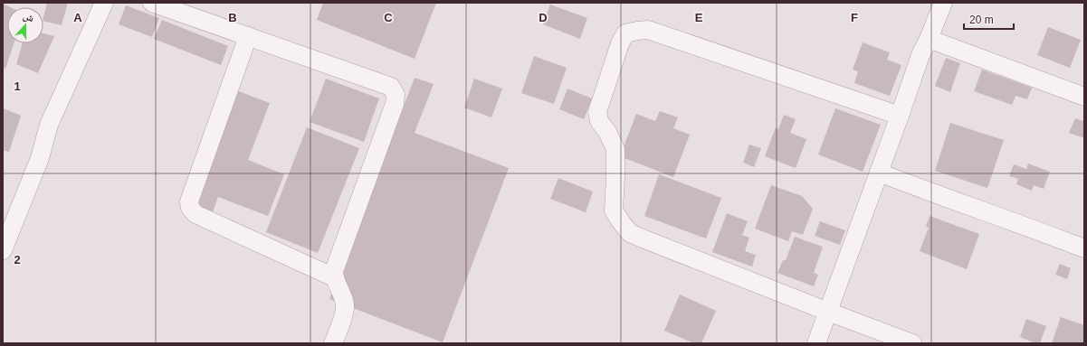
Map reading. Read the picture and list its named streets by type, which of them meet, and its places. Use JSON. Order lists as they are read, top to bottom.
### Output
{
  "scale_bar": "20 m",
  "north": "top",
  "grid": {
    "columns": [
      "A",
      "B",
      "C",
      "D",
      "E",
      "F"
    ],
    "rows": ["1", "2"]
  }
}
